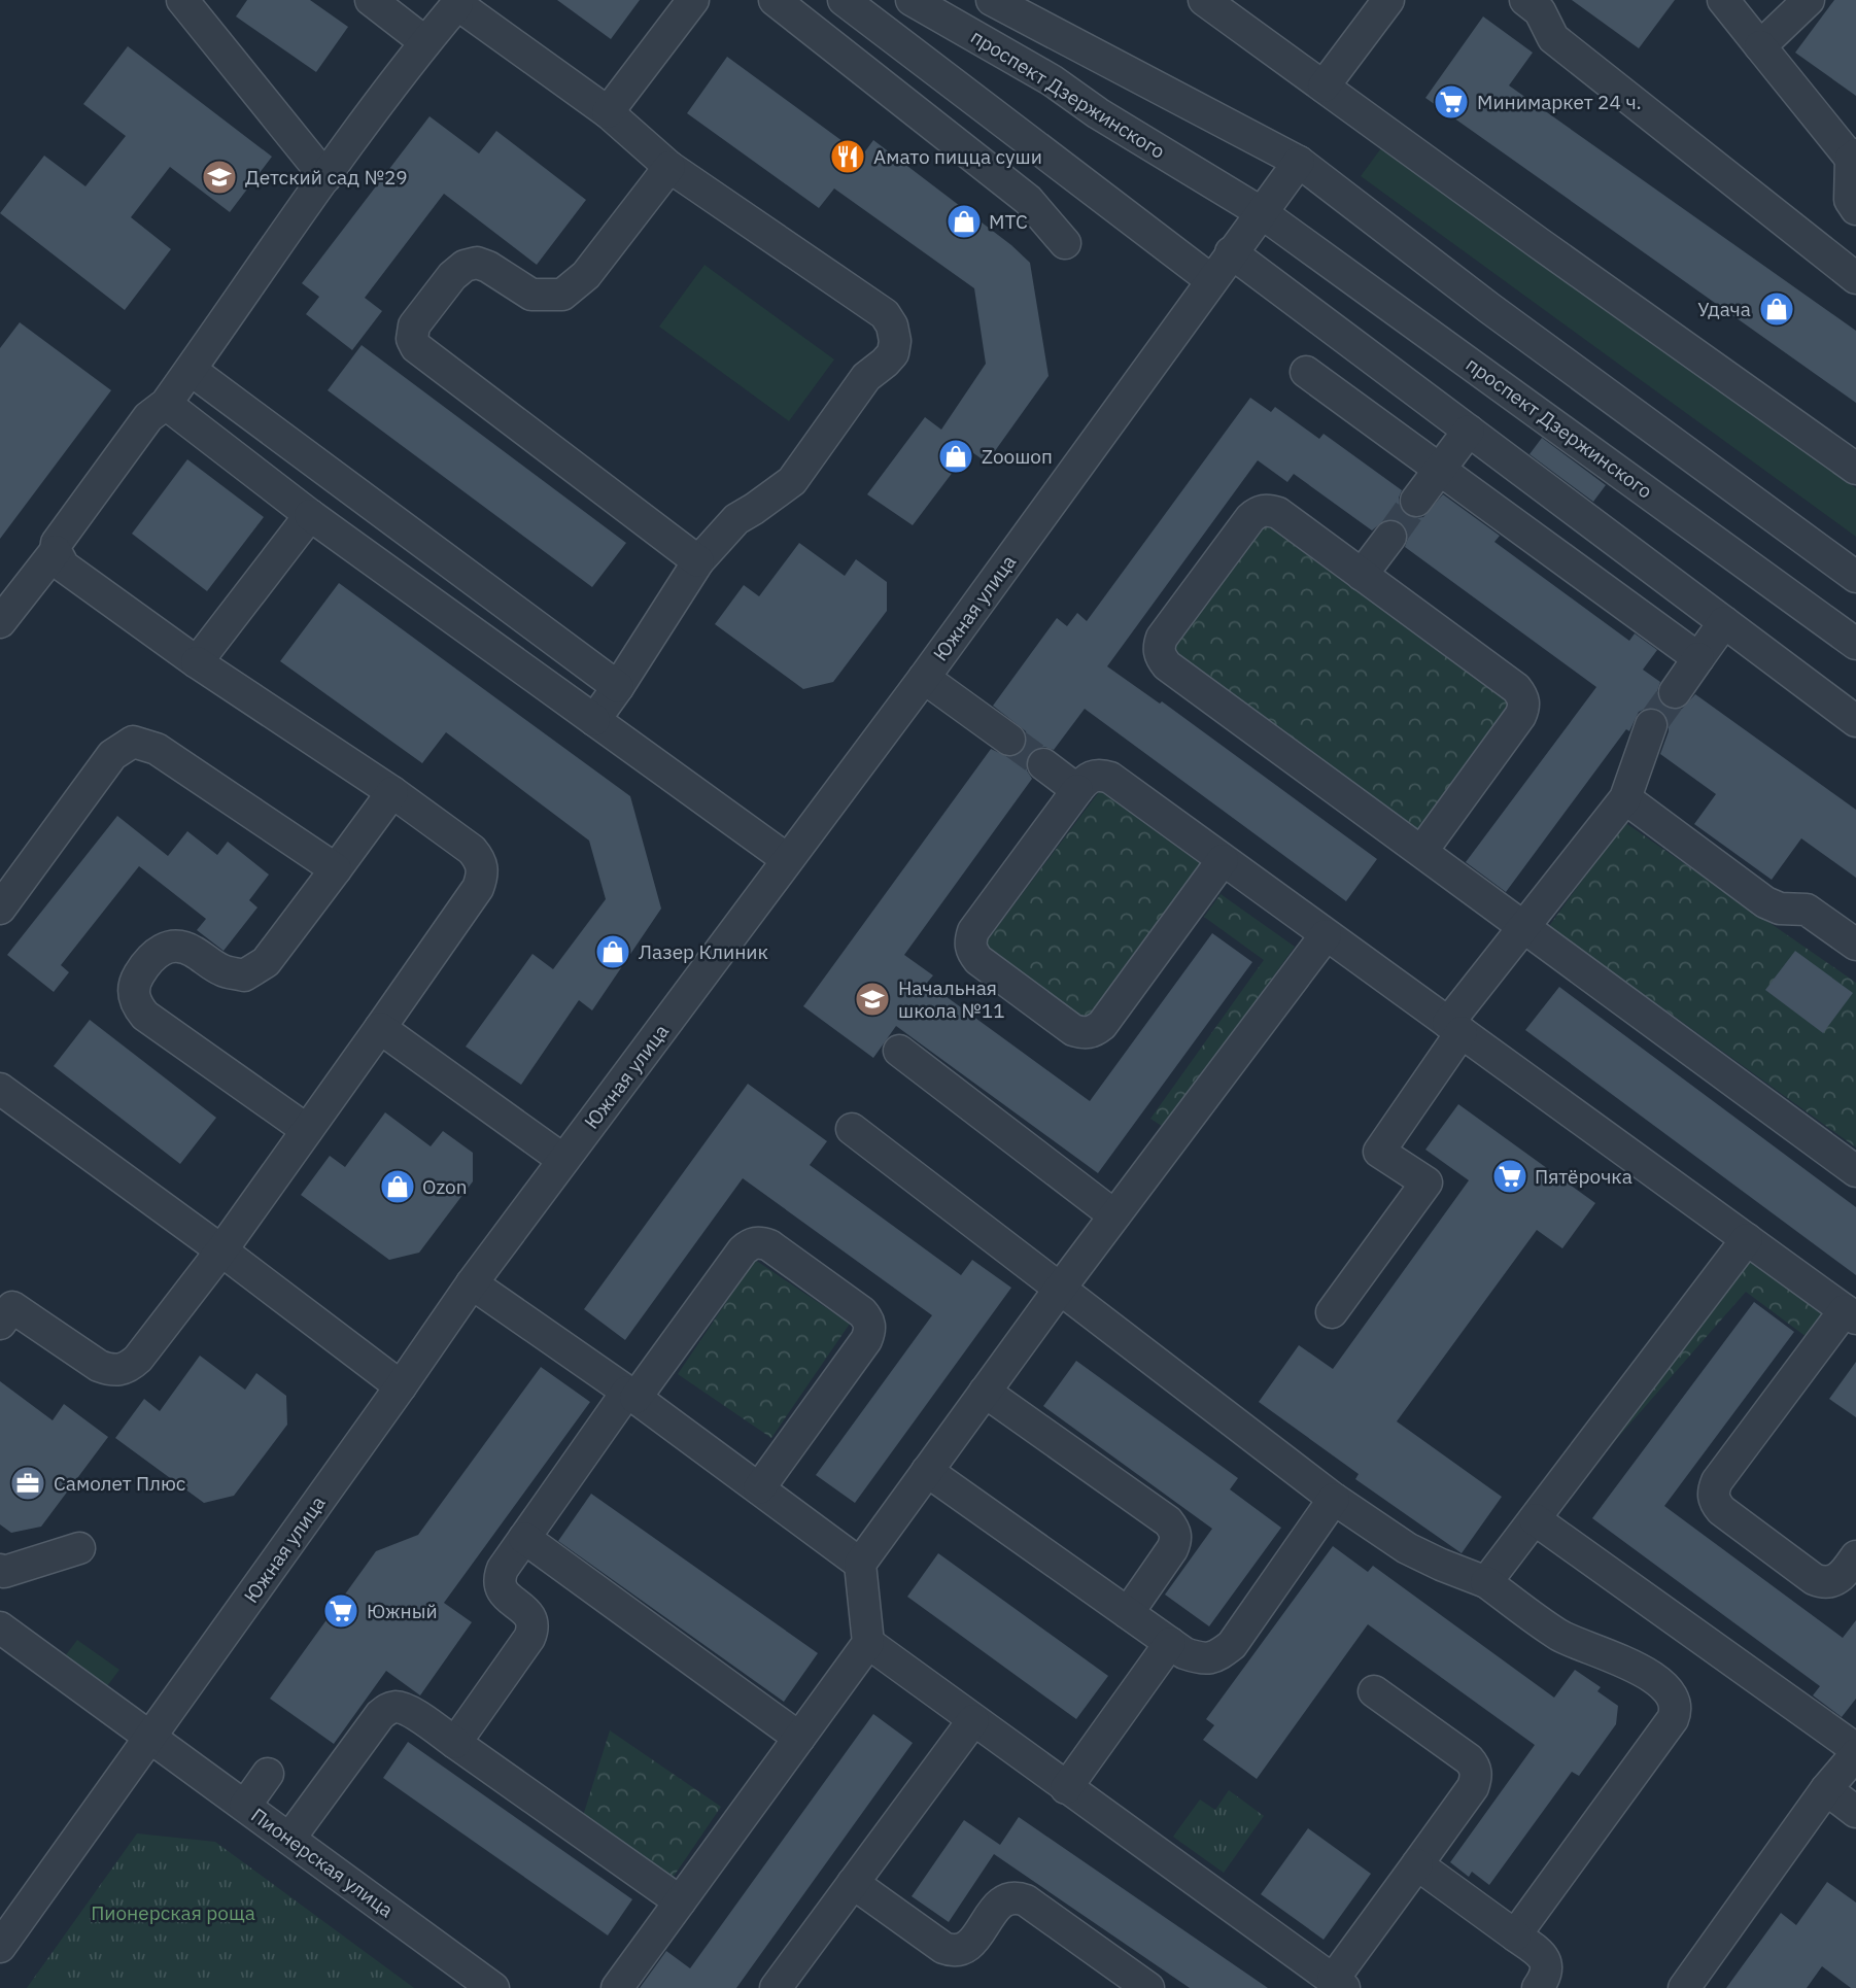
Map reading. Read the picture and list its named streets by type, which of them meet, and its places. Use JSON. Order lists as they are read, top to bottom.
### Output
{
  "streets": {
    "street": ["проспект Дзержинского", "Южная улица", "Пионерская улица"]
  },
  "crossings": [
    ["проспект Дзержинского", "Южная улица"],
    ["Южная улица", "Пионерская улица"]
  ],
  "parks": ["Пионерская роща"],
  "places": {
    "supermarket": ["Минимаркет 24 ч.", "Пятёрочка", "Южный"],
    "restaurant": ["Амато пицца суши"],
    "school or university": ["Детский сад №29", "Начальная школа №11"],
    "shop": [
      "МТС",
      "Удача",
      "Zooшоп",
      "Лазер Клиник",
      "Ozon"
    ],
    "office": ["Самолет Плюс"]
  }
}
